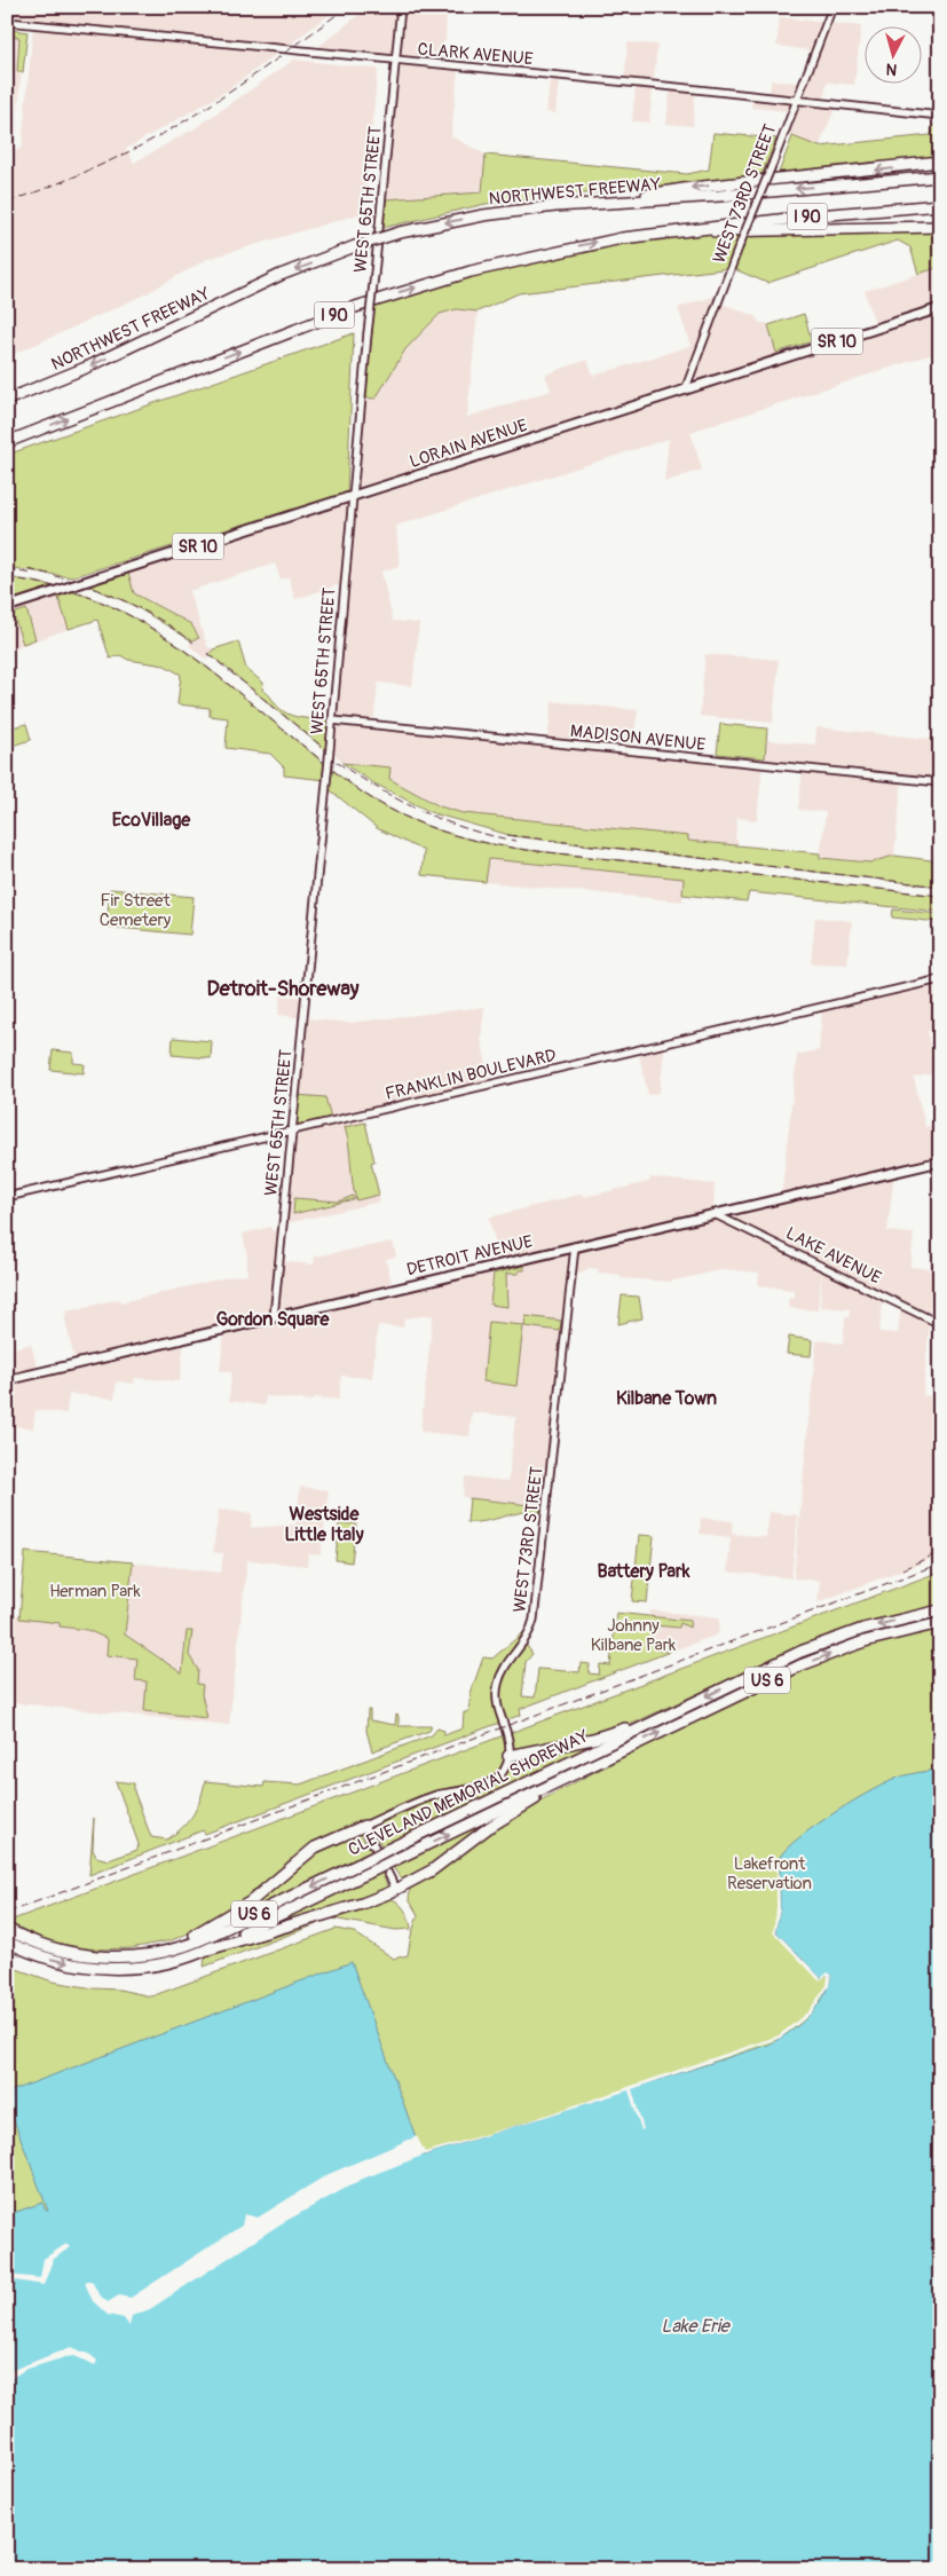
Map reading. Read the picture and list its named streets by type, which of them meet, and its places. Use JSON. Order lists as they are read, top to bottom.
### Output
{
  "streets": {
    "highway": [
      "NORTHWEST FREEWAY",
      "I 90",
      "US 6",
      "CLEVELAND MEMORIAL SHOREWAY"
    ],
    "main road": ["SR 10", "LORAIN AVENUE", "DETROIT AVENUE"],
    "street": [
      "CLARK AVENUE",
      "WEST 73RD STREET",
      "WEST 65TH STREET",
      "MADISON AVENUE",
      "FRANKLIN BOULEVARD",
      "LAKE AVENUE"
    ]
  },
  "crossings": [
    ["CLARK AVENUE", "WEST 73RD STREET"],
    ["CLARK AVENUE", "WEST 65TH STREET"],
    ["WEST 73RD STREET", "LORAIN AVENUE"],
    ["WEST 73RD STREET", "DETROIT AVENUE"],
    ["WEST 65TH STREET", "LORAIN AVENUE"],
    ["WEST 65TH STREET", "MADISON AVENUE"],
    ["WEST 65TH STREET", "FRANKLIN BOULEVARD"],
    ["WEST 65TH STREET", "DETROIT AVENUE"],
    ["DETROIT AVENUE", "LAKE AVENUE"]
  ],
  "districts": [
    "EcoVillage",
    "Detroit-Shoreway",
    "Gordon Square",
    "Kilbane Town",
    "Westside Little Italy",
    "Battery Park"
  ],
  "water": ["Lake Erie"],
  "parks": [
    "Fir Street Cemetery",
    "Herman Park",
    "Johnny Kilbane Park",
    "Lakefront Reservation"
  ],
  "north": "bottom"
}
